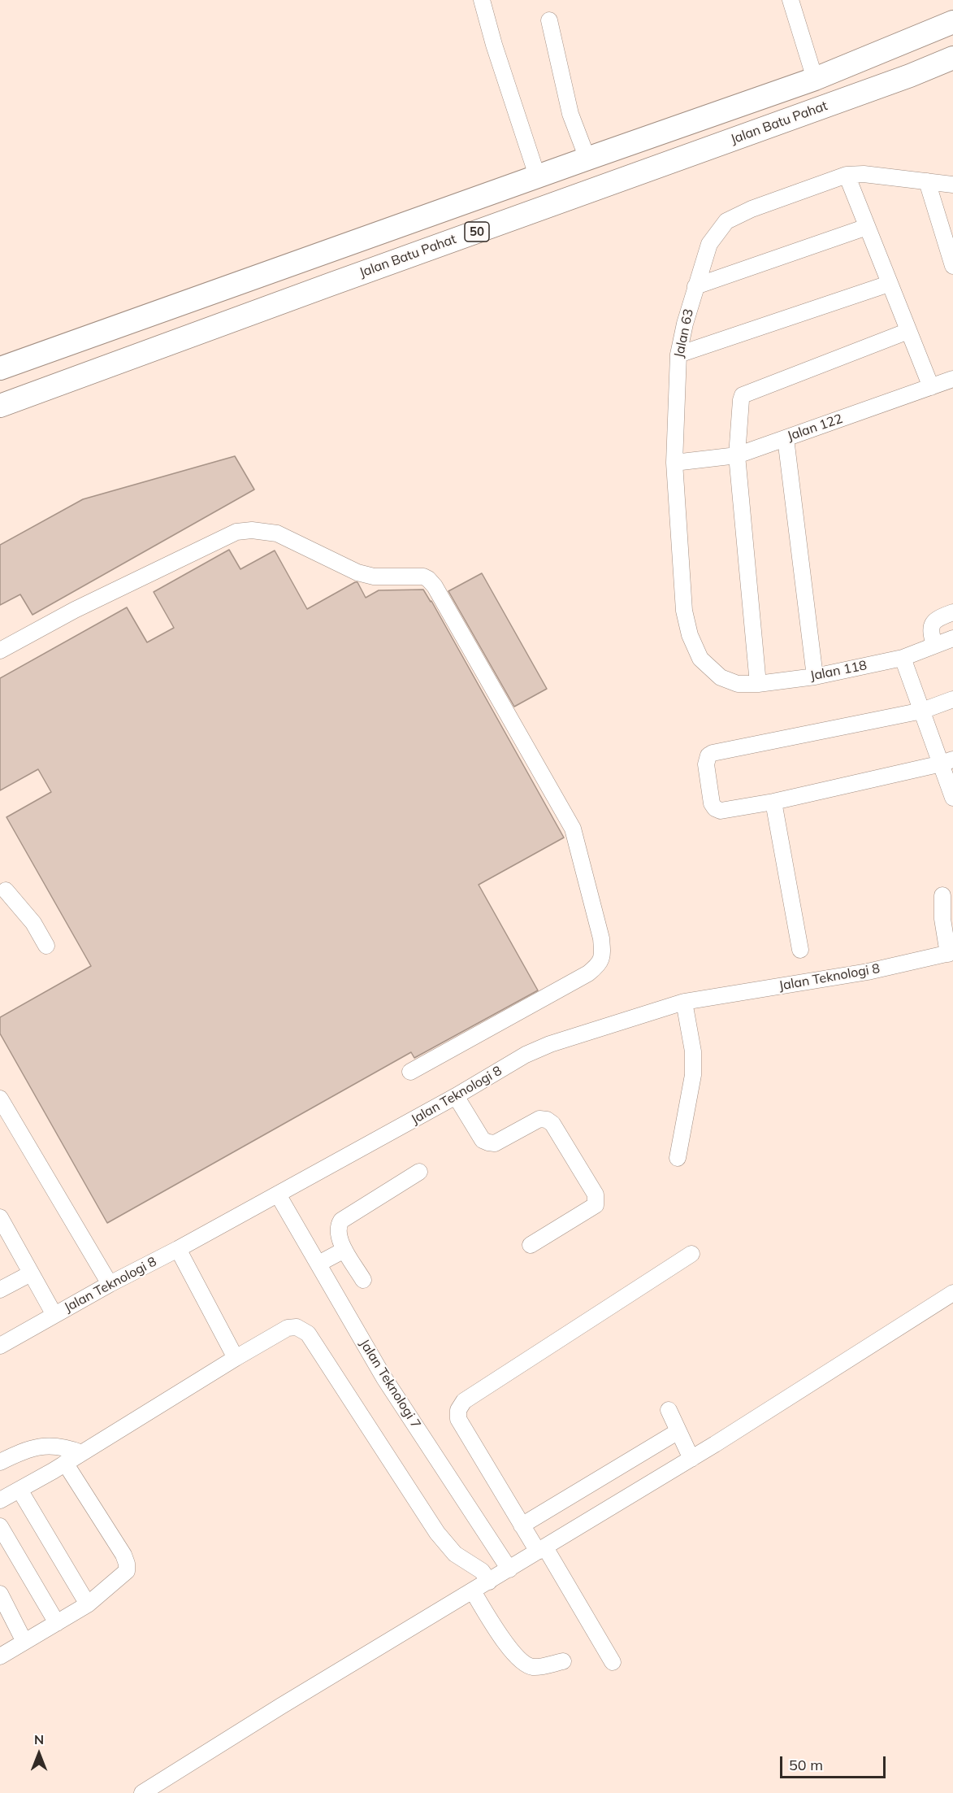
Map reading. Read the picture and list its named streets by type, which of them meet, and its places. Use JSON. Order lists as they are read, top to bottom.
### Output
{
  "streets": {
    "highway": ["Jalan Batu Pahat", "50"],
    "street": [
      "Jalan 63",
      "Jalan 122",
      "Jalan 118",
      "Jalan Teknologi 8",
      "Jalan Teknologi 7"
    ]
  },
  "crossings": [
    ["Jalan 63", "Jalan 122"],
    ["Jalan 63", "Jalan 118"],
    ["Jalan Teknologi 8", "Jalan Teknologi 7"]
  ],
  "scale_bar": "50 m",
  "north": "top"
}
